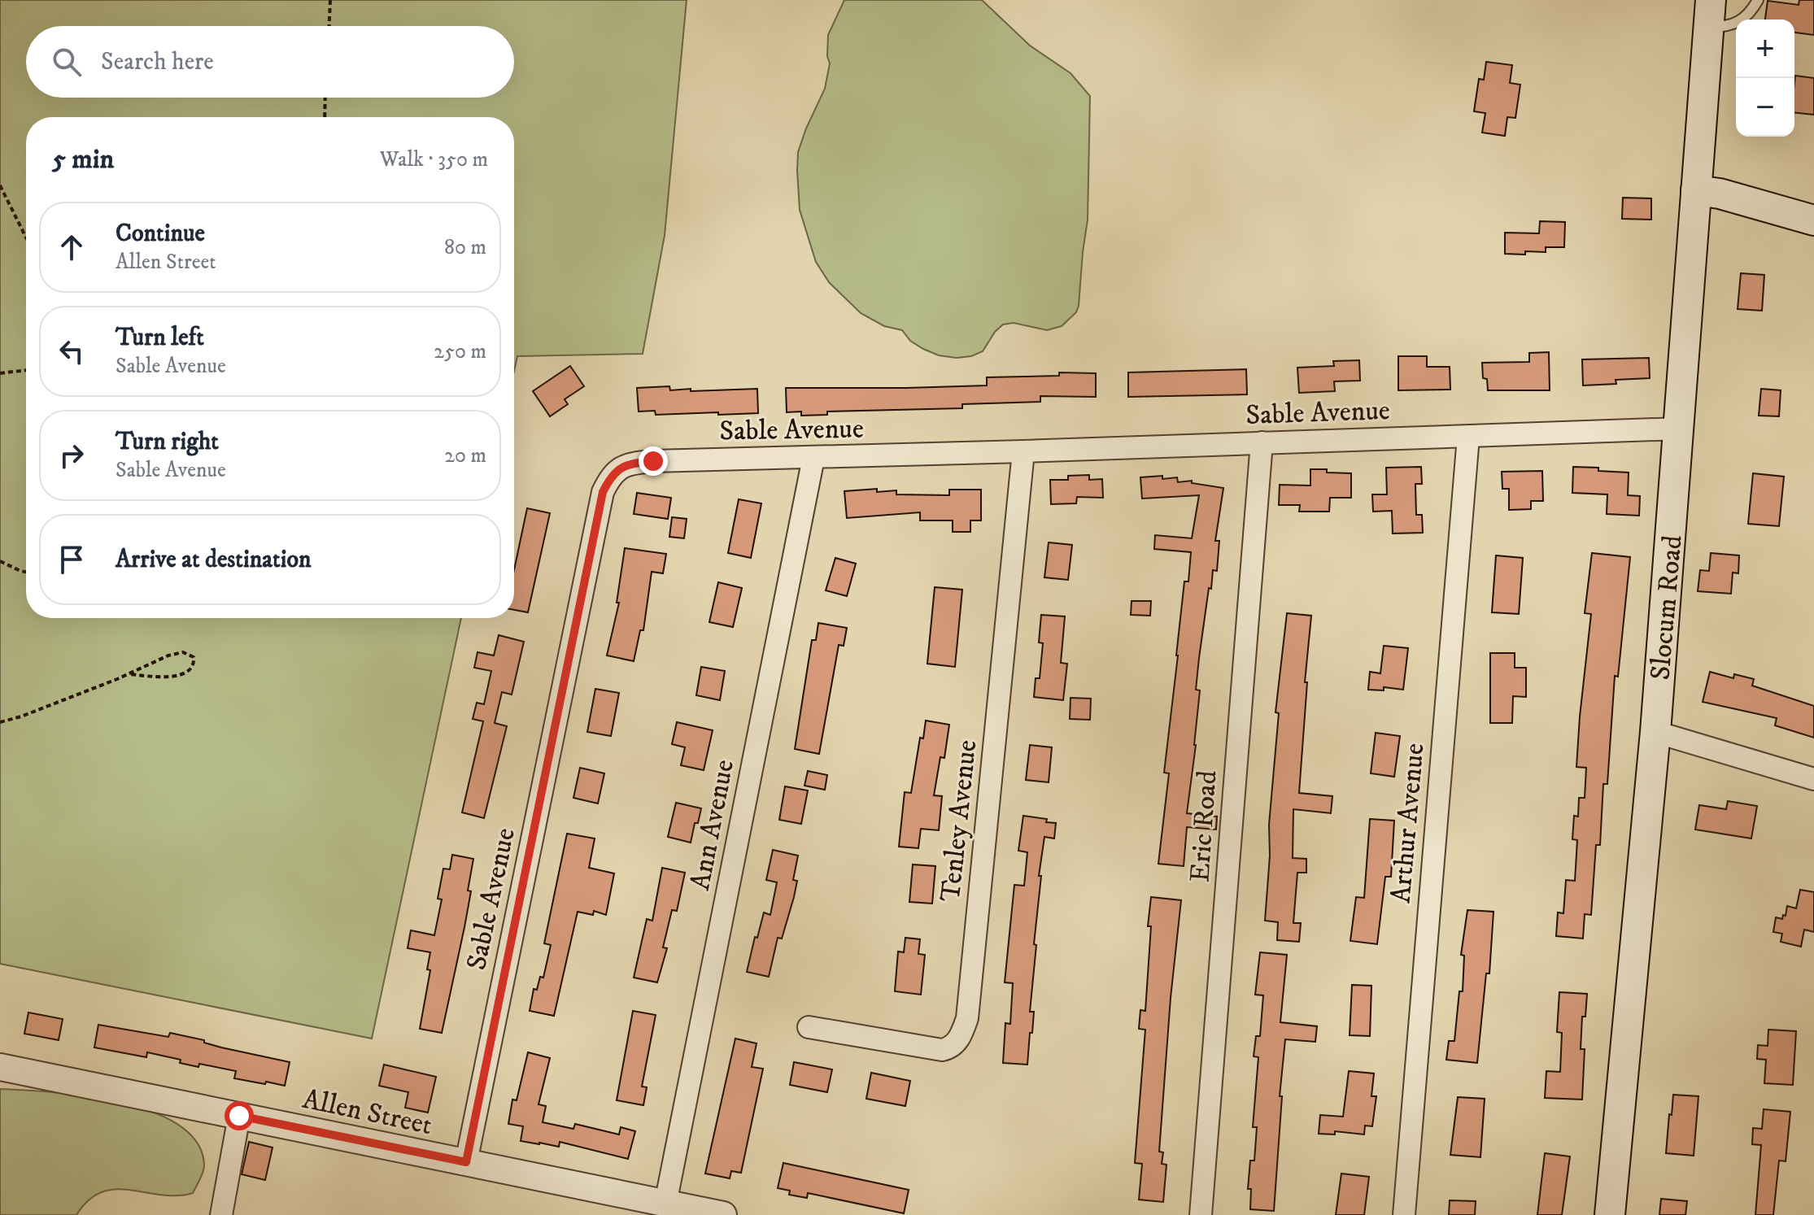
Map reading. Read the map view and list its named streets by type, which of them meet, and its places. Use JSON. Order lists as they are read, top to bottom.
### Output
{
  "streets": {
    "main road": ["Slocum Road"],
    "street": [
      "Sable Avenue",
      "Tenley Avenue",
      "Arthur Avenue",
      "Ann Avenue",
      "Eric Road",
      "Allen Street"
    ]
  },
  "crossings": [
    ["Sable Avenue", "Slocum Road"],
    ["Sable Avenue", "Tenley Avenue"],
    ["Sable Avenue", "Arthur Avenue"],
    ["Sable Avenue", "Ann Avenue"],
    ["Sable Avenue", "Eric Road"],
    ["Sable Avenue", "Allen Street"],
    ["Ann Avenue", "Allen Street"]
  ],
  "page": {
    "map_buttons": ["+", "−"],
    "search": "Search here",
    "heading": ["5 min", "Walk · 350 m"],
    "list": [
      ["Continue", "Allen Street", "80 m"],
      ["Turn left", "Sable Avenue", "250 m"],
      ["Turn right", "Sable Avenue", "20 m"],
      "Arrive at destination"
    ]
  }
}
